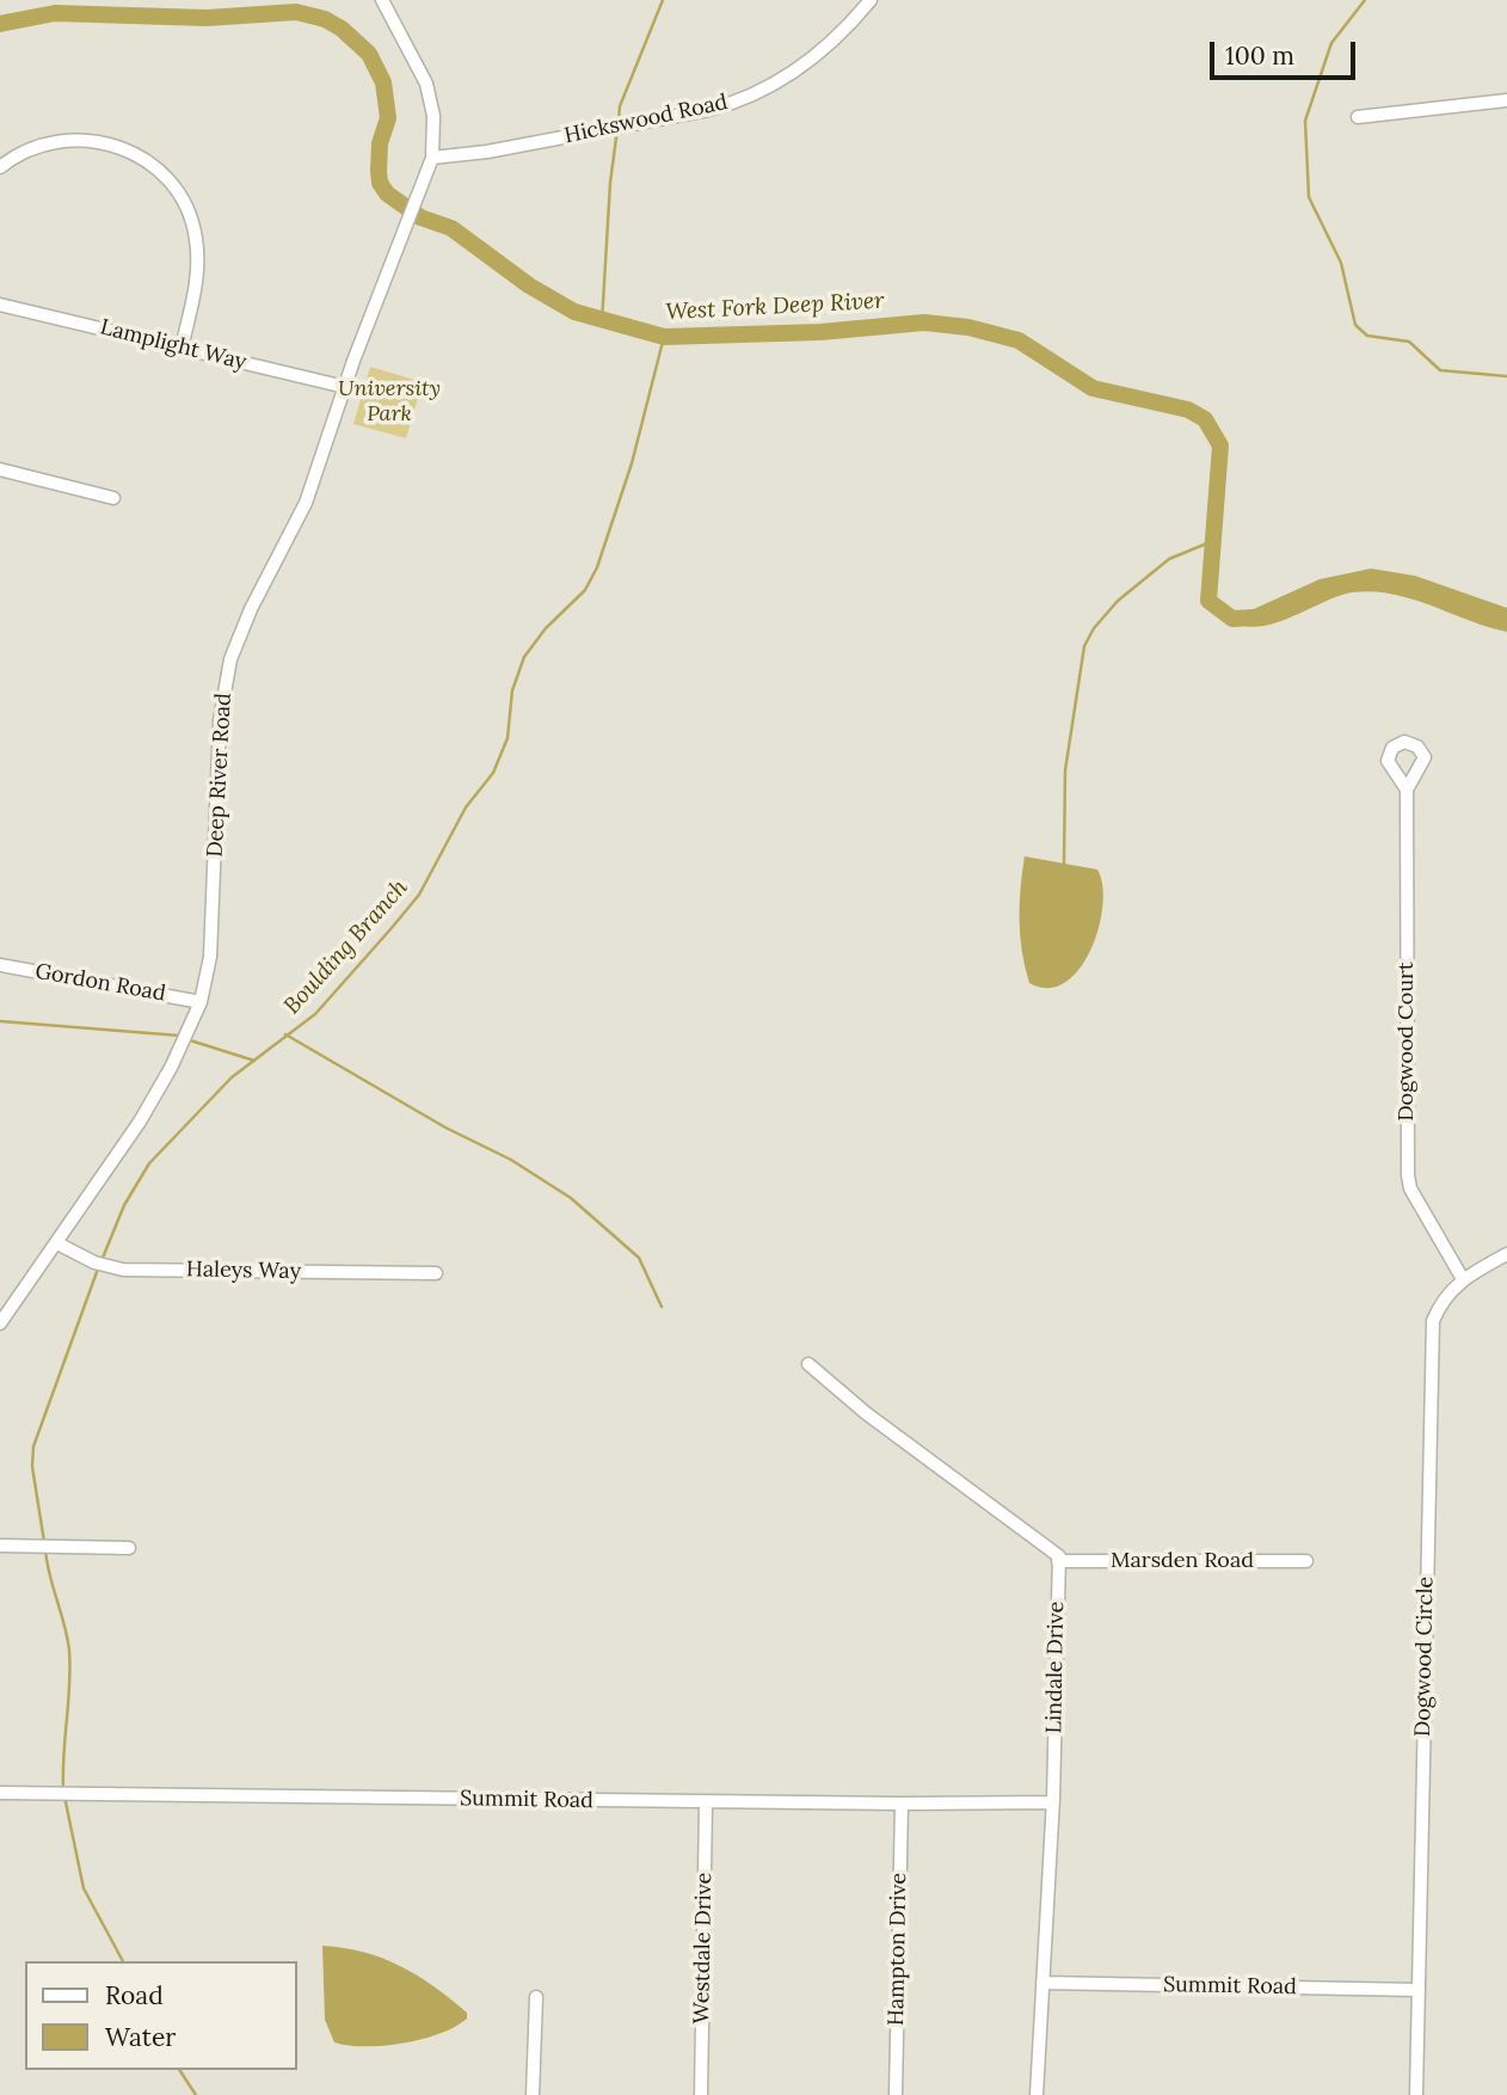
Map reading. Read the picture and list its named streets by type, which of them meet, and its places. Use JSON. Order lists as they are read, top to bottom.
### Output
{
  "streets": {
    "street": [
      "Hickswood Road",
      "Lamplight Way",
      "Deep River Road",
      "Gordon Road",
      "Dogwood Court",
      "Haleys Way",
      "Marsden Road",
      "Dogwood Circle",
      "Lindale Drive",
      "Summit Road",
      "Westdale Drive",
      "Hampton Drive"
    ]
  },
  "crossings": [
    ["Hickswood Road", "Deep River Road"],
    ["Lamplight Way", "Deep River Road"],
    ["Deep River Road", "Gordon Road"],
    ["Deep River Road", "Haleys Way"],
    ["Dogwood Court", "Dogwood Circle"],
    ["Marsden Road", "Lindale Drive"],
    ["Dogwood Circle", "Summit Road"],
    ["Lindale Drive", "Summit Road"],
    ["Summit Road", "Westdale Drive"],
    ["Summit Road", "Hampton Drive"]
  ],
  "water": ["West Fork Deep River", "Boulding Branch"],
  "parks": ["University Park"],
  "legend": ["Road", "Water"],
  "scale_bar": "100 m"
}
